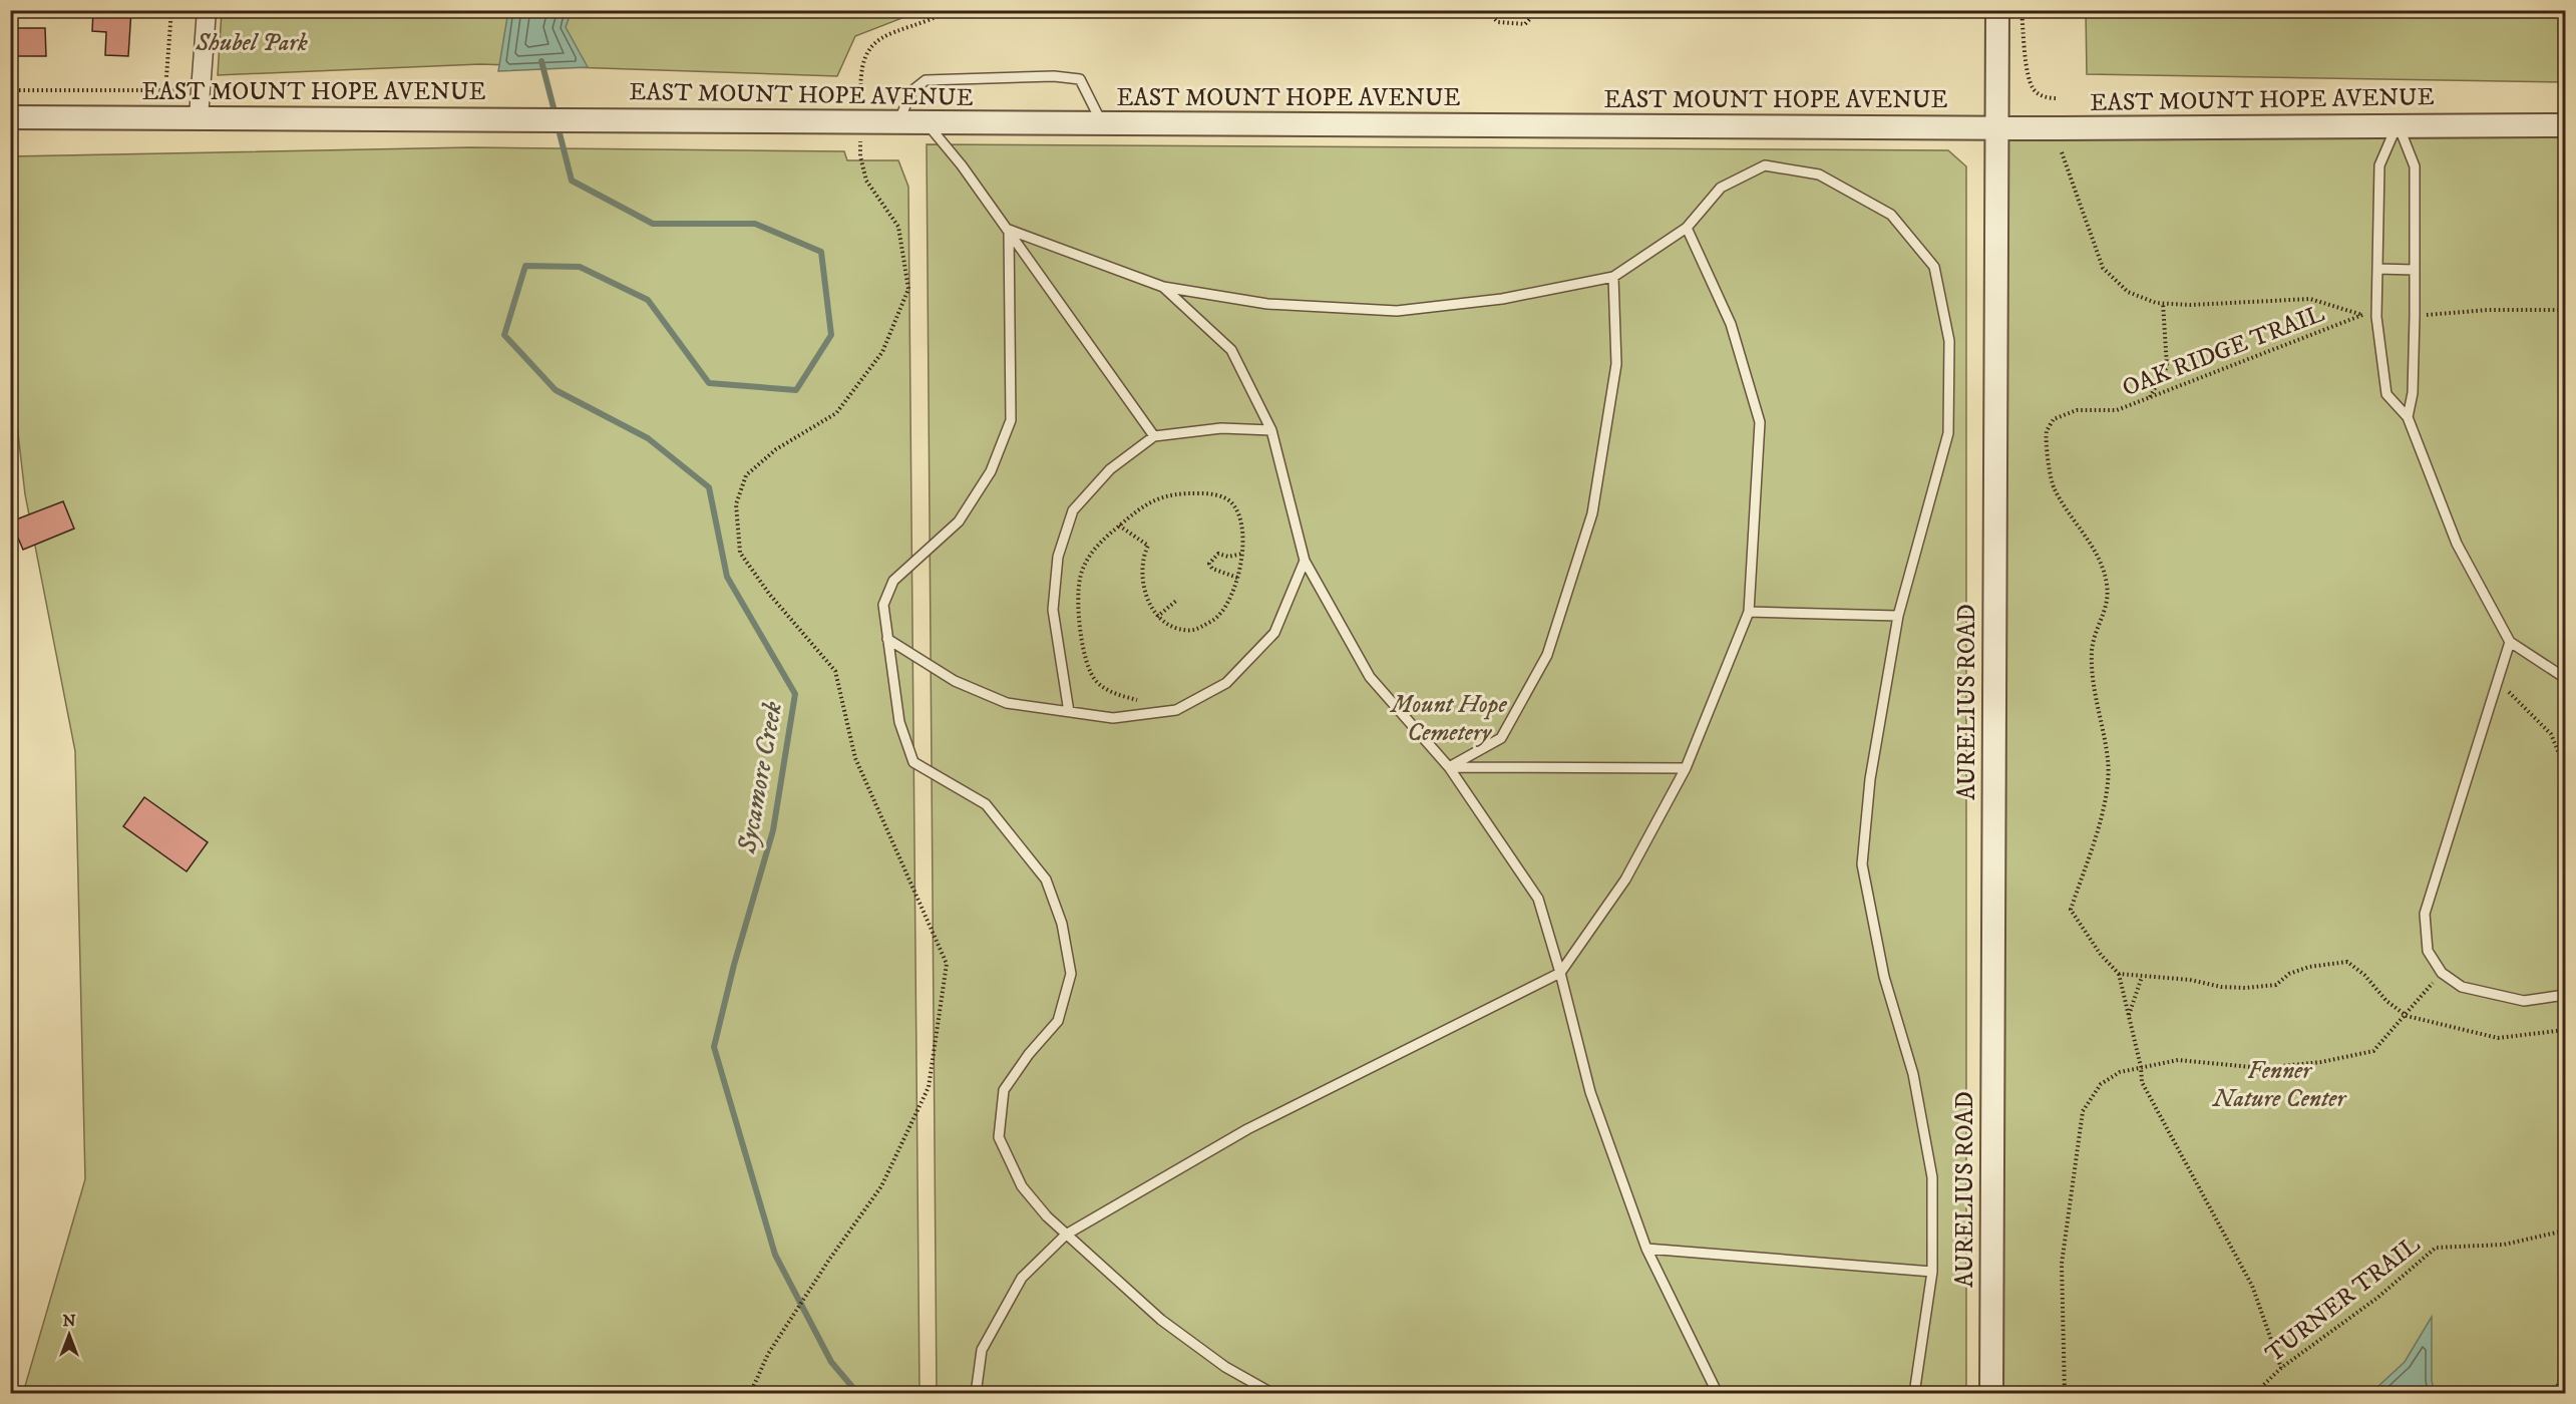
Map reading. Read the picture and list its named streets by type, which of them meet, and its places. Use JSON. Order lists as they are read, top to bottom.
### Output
{
  "streets": {
    "street": ["EAST MOUNT HOPE AVENUE", "AURELIUS ROAD"],
    "path": ["OAK RIDGE TRAIL", "TURNER TRAIL"]
  },
  "crossings": [
    ["EAST MOUNT HOPE AVENUE", "AURELIUS ROAD"]
  ],
  "water": ["Sycamore Creek"],
  "parks": ["Shubel Park", "Mount Hope Cemetery", "Fenner Nature Center"],
  "north": "top"
}
